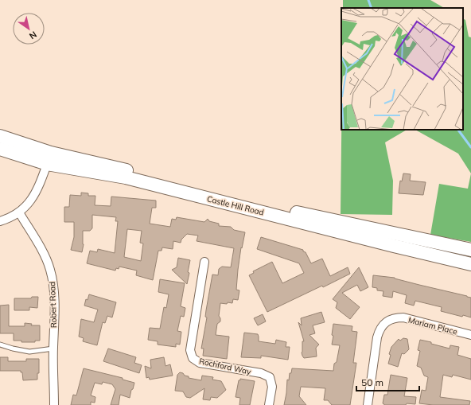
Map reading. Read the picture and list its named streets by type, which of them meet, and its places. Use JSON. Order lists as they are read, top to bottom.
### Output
{
  "streets": {
    "main road": ["Castle Hill Road"],
    "street": ["Robert Road", "Mariam Place", "Rochford Way"]
  },
  "scale_bar": "50 m",
  "north": "bottom right"
}
